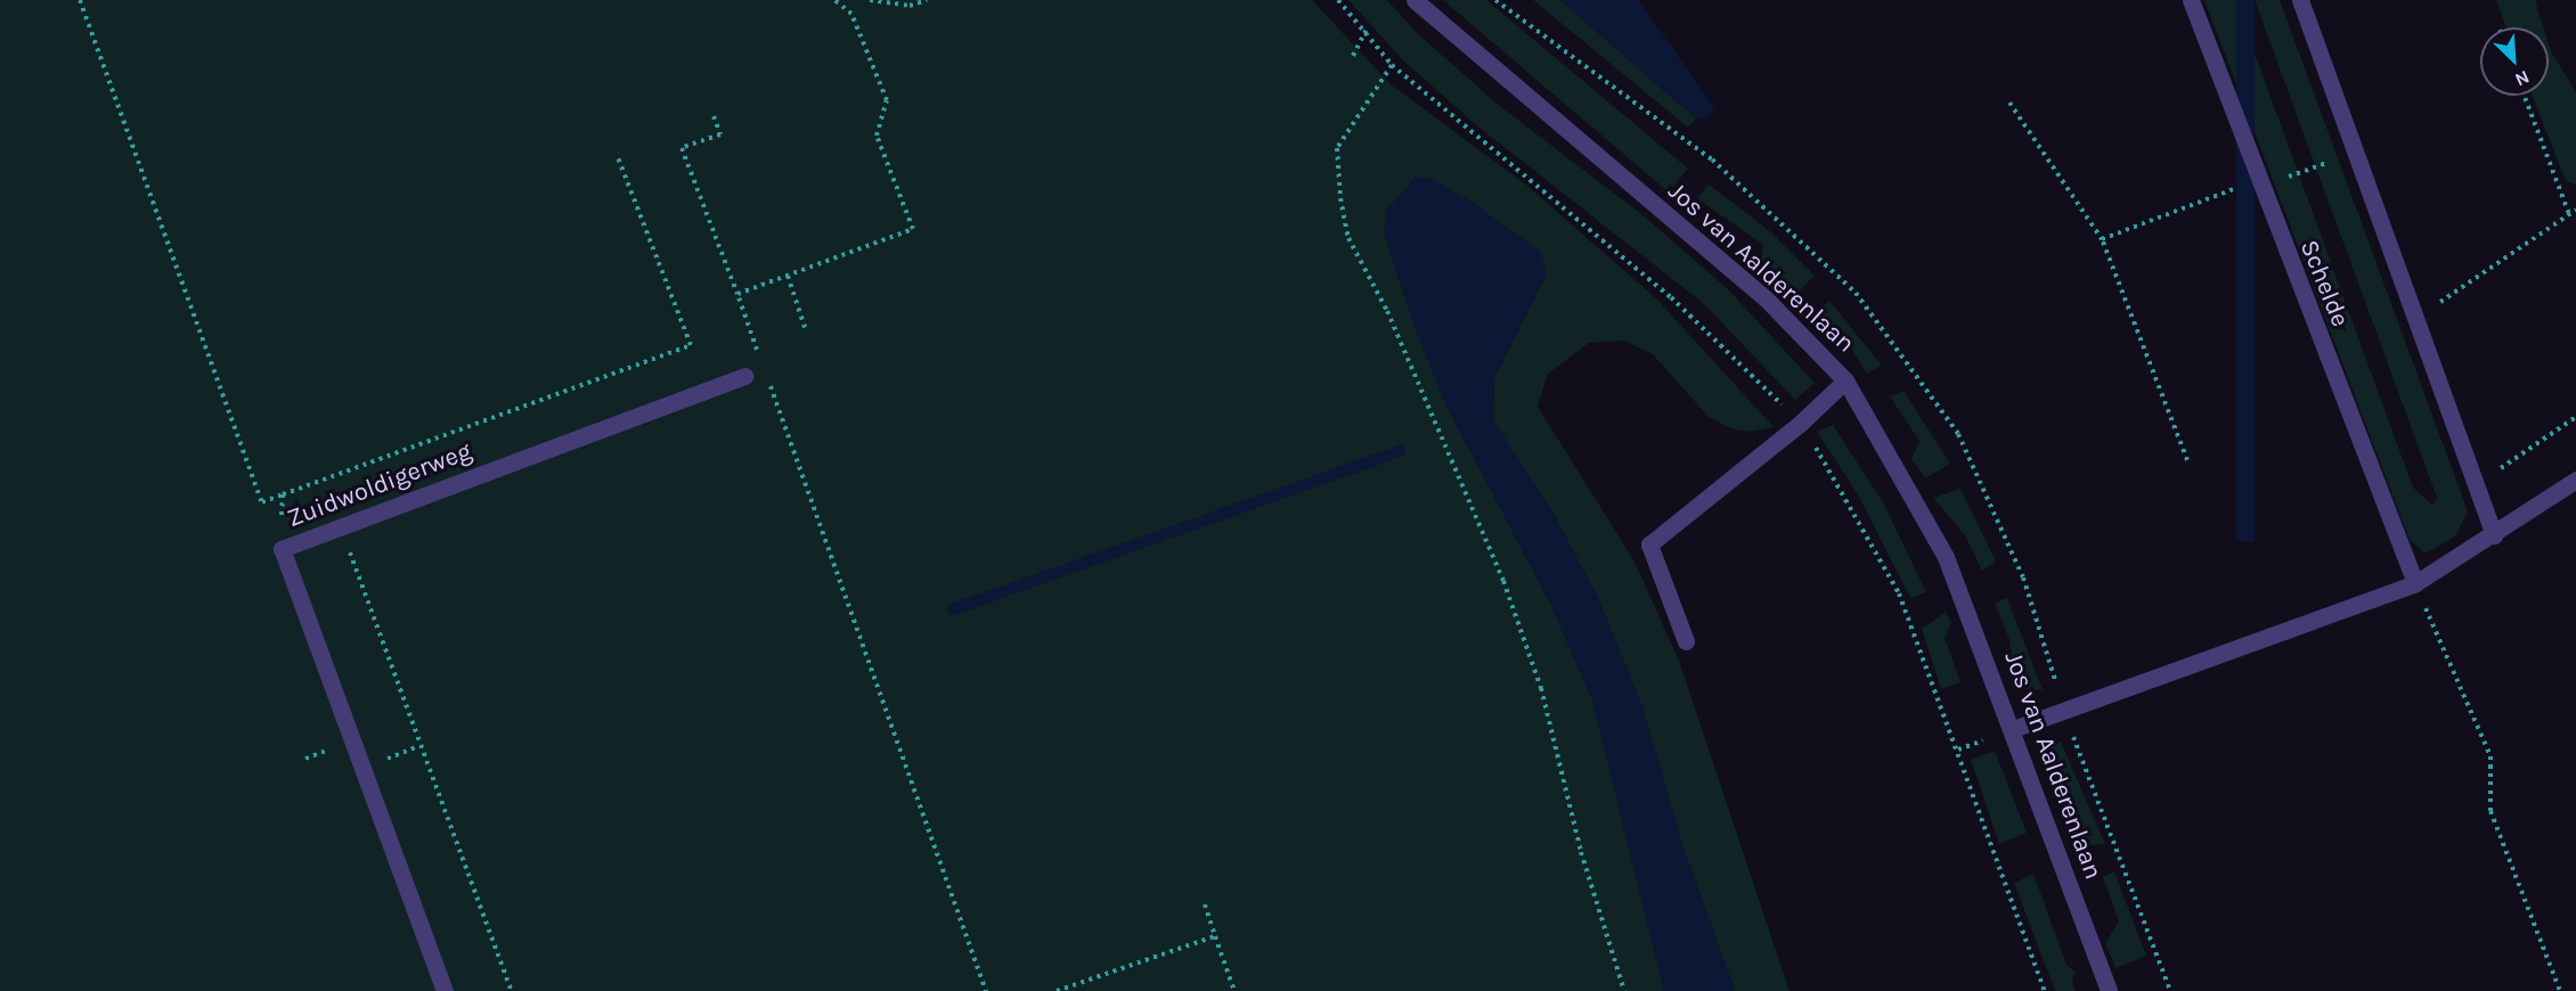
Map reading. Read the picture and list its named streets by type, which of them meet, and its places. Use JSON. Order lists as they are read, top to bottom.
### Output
{
  "streets": {
    "street": ["Jos van Aalderenlaan", "Schelde", "Zuidwoldigerweg"]
  },
  "north": "bottom right"
}
